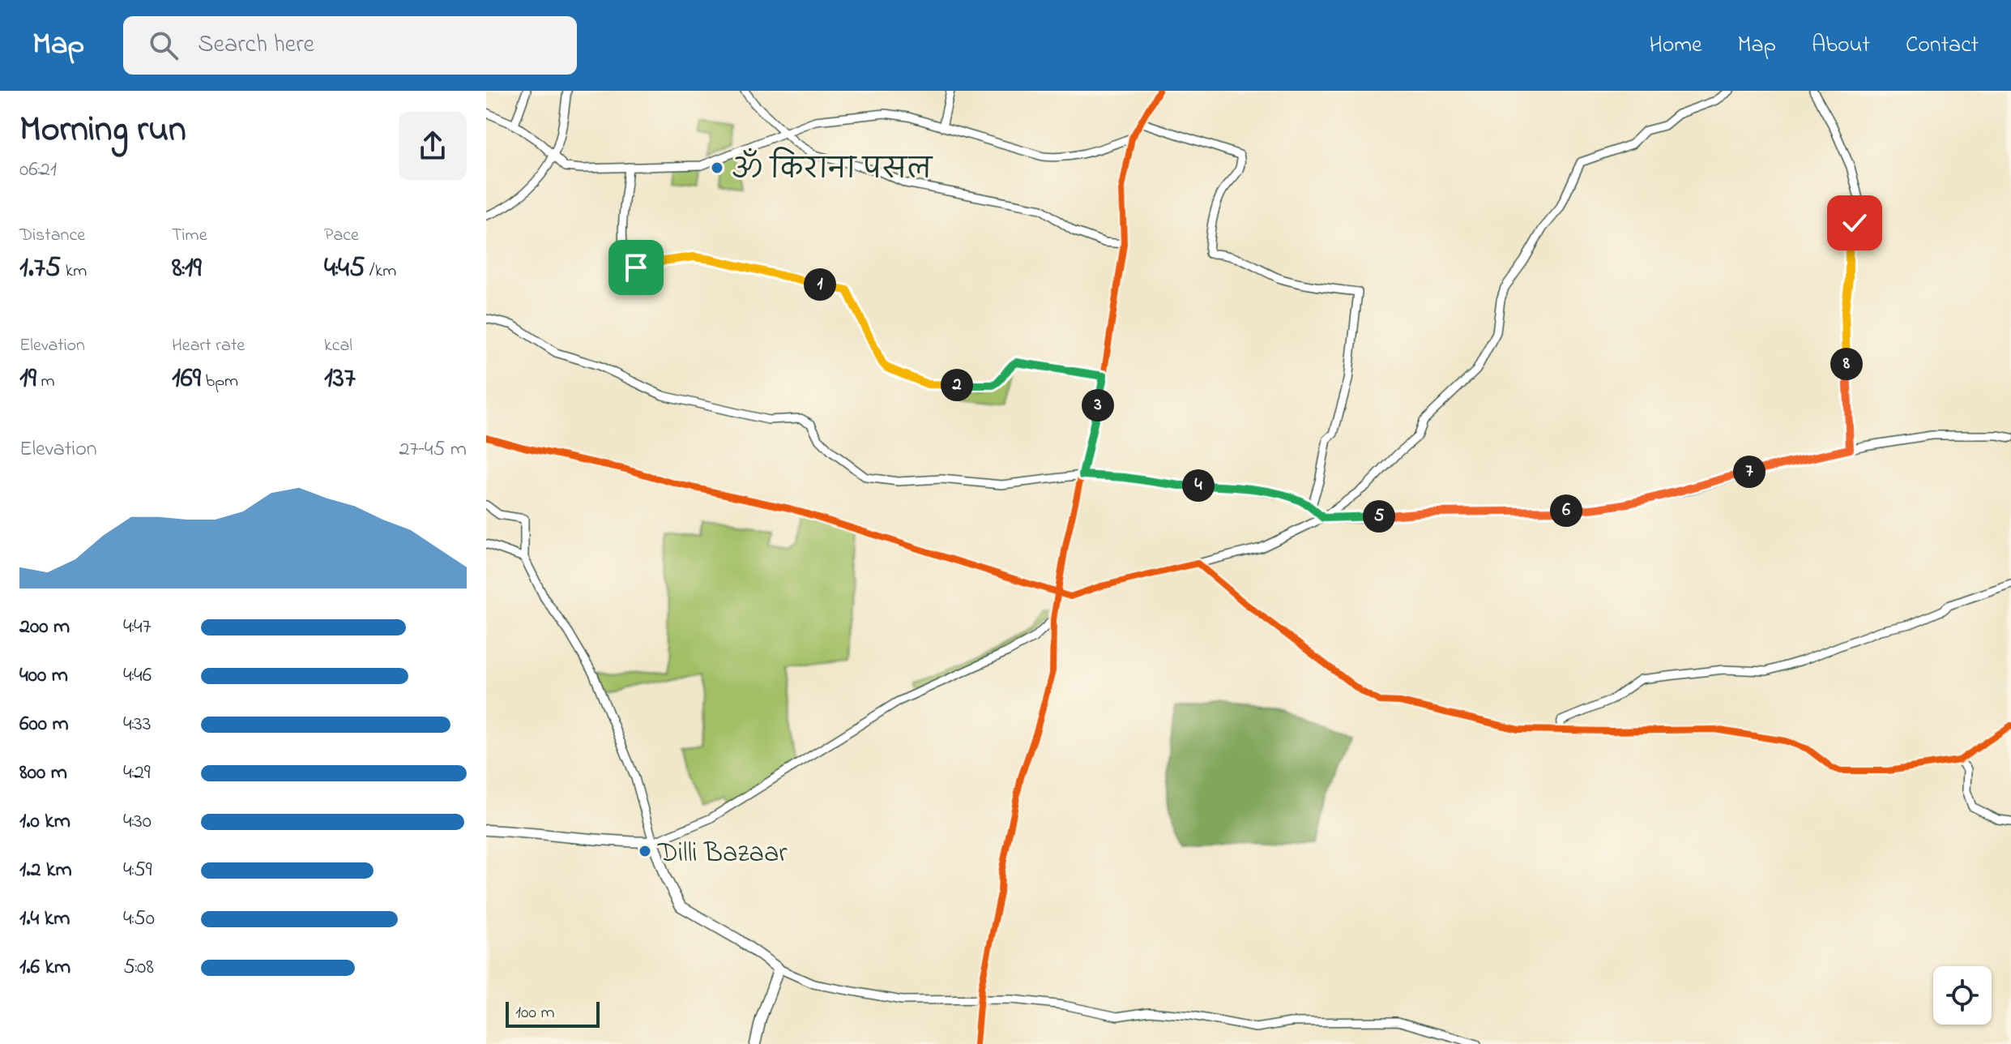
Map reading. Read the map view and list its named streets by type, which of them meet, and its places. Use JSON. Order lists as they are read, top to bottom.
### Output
{
  "places": ["ॐ किराना पसल", "Dilli Bazaar"],
  "scale_bar": "100 m",
  "page": {
    "header": "Map",
    "search": "Search here",
    "nav": [
      "Home",
      "Map",
      "About",
      "Contact"
    ],
    "heading": ["Morning run", "06:21"],
    "stats": [
      ["Distance", "1.75 km"],
      ["Time", "8:19"],
      ["Pace", "4:45 /km"],
      ["Elevation", "19 m"],
      ["Heart rate", "169 bpm"],
      ["kcal", "137"]
    ],
    "pins": [
      "1",
      "8",
      "2",
      "3",
      "7",
      "4",
      "6",
      "5"
    ],
    "chart": ["Elevation", "27–45 m"],
    "list": [
      {
        "name": "200 m",
        "note": "4:47"
      },
      {
        "name": "400 m",
        "note": "4:46"
      },
      {
        "name": "600 m",
        "note": "4:33"
      },
      {
        "name": "800 m",
        "note": "4:29"
      },
      {
        "name": "1.0 km",
        "note": "4:30"
      },
      {
        "name": "1.2 km",
        "note": "4:59"
      },
      {
        "name": "1.4 km",
        "note": "4:50"
      },
      {
        "name": "1.6 km",
        "note": "5:08"
      }
    ],
    "scale": "100 m"
  }
}
